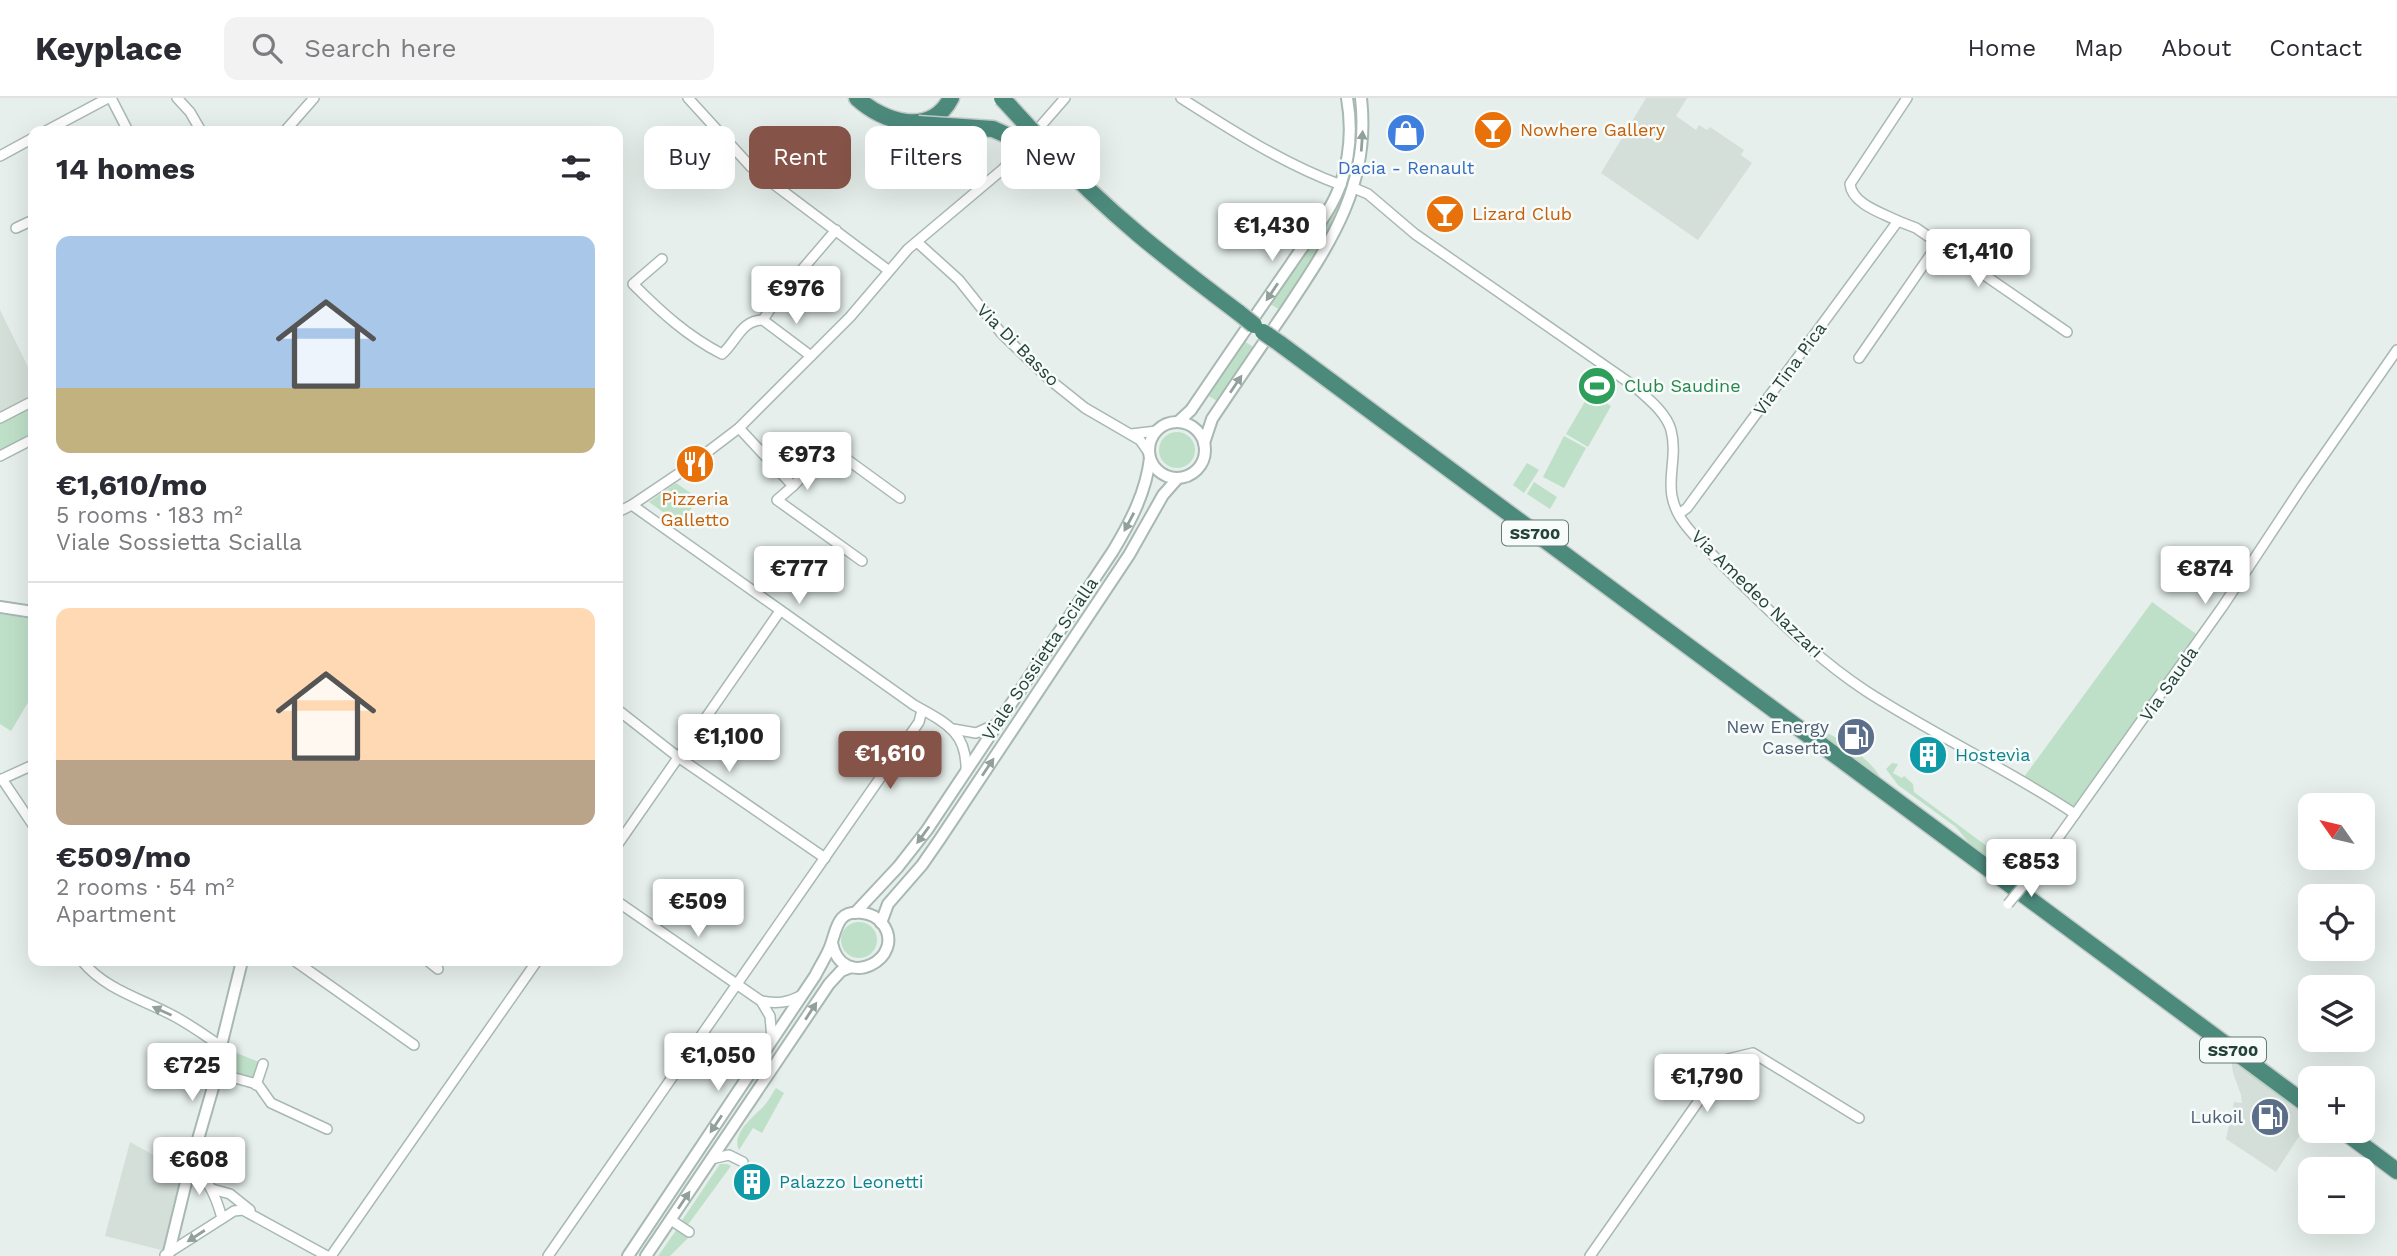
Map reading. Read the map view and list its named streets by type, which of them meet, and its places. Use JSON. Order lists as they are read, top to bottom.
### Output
{
  "streets": {
    "highway": ["SS700"],
    "street": [
      "Via Di Basso",
      "Via Tina Pica",
      "Via Amedeo Nazzari",
      "Viale Sossietta Scialla",
      "Via Sauda"
    ]
  },
  "crossings": [
    ["Via Di Basso", "Viale Sossietta Scialla"],
    ["Via Tina Pica", "Via Amedeo Nazzari"],
    ["Via Amedeo Nazzari", "Viale Sossietta Scialla"],
    ["Via Amedeo Nazzari", "Via Sauda"]
  ],
  "places": {
    "bar": ["Nowhere Gallery", "Lizard Club"],
    "shop": ["Dacia - Renault"],
    "sports": ["Club Saudine"],
    "restaurant": ["Pizzeria Galletto"],
    "fuel station": ["New Energy Caserta", "Lukoil"],
    "building": ["Hostevìa", "Palazzo Leonetti"]
  },
  "north": "top left",
  "page": {
    "header": "Keyplace",
    "search": "Search here",
    "nav": [
      "Home",
      "Map",
      "About",
      "Contact"
    ],
    "chip": [
      "Buy",
      "Rent",
      "Filters",
      "New"
    ],
    "heading": "14 homes",
    "price": [
      "€1,430",
      "€1,410",
      "€976",
      "€973",
      "€777",
      "€874",
      "€1,100",
      "€1,610",
      "€853",
      "€509",
      "€1,050",
      "€725",
      "€1,790",
      "€608"
    ],
    "list": [
      {
        "name": "€1,610/mo",
        "note": "5 rooms · 183 m² · Viale Sossietta Scialla"
      },
      {
        "name": "€509/mo",
        "note": "2 rooms · 54 m² · Apartment"
      }
    ],
    "map_buttons": ["+", "−"]
  }
}
